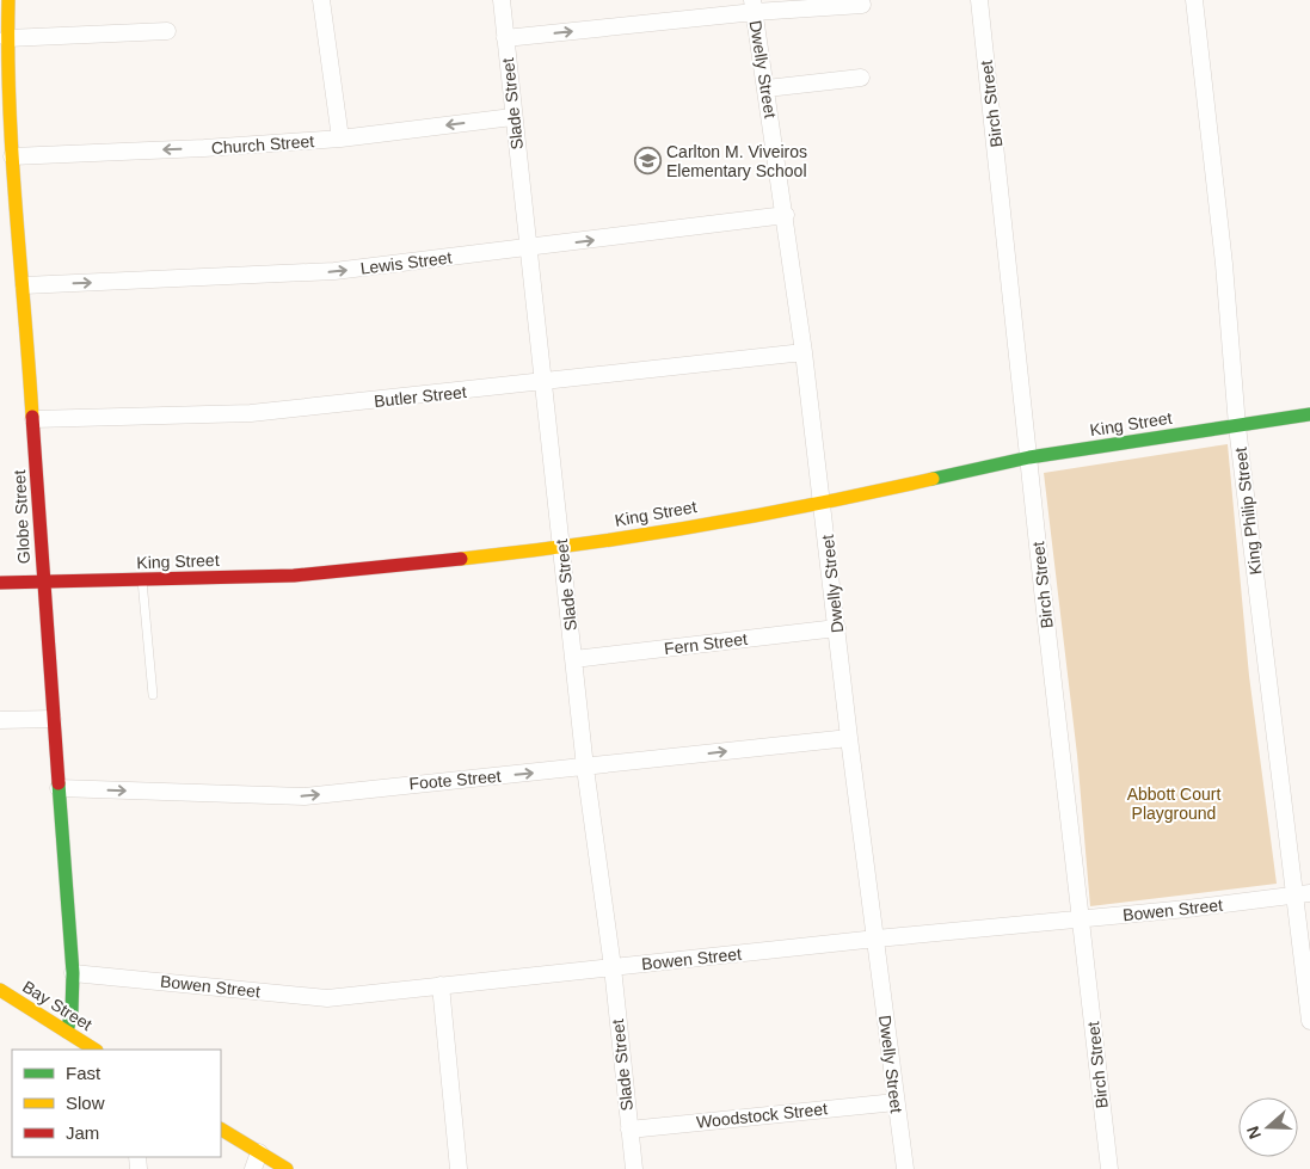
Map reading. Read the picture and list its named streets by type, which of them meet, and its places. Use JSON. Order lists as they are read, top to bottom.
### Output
{
  "streets": {
    "street": [
      "Dwelly Street",
      "Slade Street",
      "Birch Street",
      "Church Street",
      "Lewis Street",
      "Butler Street",
      "King Street",
      "King Philip Street",
      "Globe Street",
      "Fern Street",
      "Foote Street",
      "Bowen Street",
      "Bay Street",
      "Woodstock Street"
    ]
  },
  "crossings": [
    ["Dwelly Street", "Lewis Street"],
    ["Dwelly Street", "Butler Street"],
    ["Dwelly Street", "King Street"],
    ["Dwelly Street", "Fern Street"],
    ["Dwelly Street", "Foote Street"],
    ["Dwelly Street", "Bowen Street"],
    ["Dwelly Street", "Woodstock Street"],
    ["Slade Street", "Church Street"],
    ["Slade Street", "Lewis Street"],
    ["Slade Street", "Butler Street"],
    ["Slade Street", "King Street"],
    ["Slade Street", "Fern Street"],
    ["Slade Street", "Foote Street"],
    ["Slade Street", "Bowen Street"],
    ["Slade Street", "Woodstock Street"],
    ["Birch Street", "King Street"],
    ["Birch Street", "Bowen Street"],
    ["Church Street", "Globe Street"],
    ["Lewis Street", "Globe Street"],
    ["Butler Street", "Globe Street"],
    ["King Street", "King Philip Street"],
    ["King Street", "Globe Street"],
    ["King Philip Street", "Bowen Street"],
    ["Globe Street", "Foote Street"],
    ["Globe Street", "Bowen Street"],
    ["Globe Street", "Bay Street"]
  ],
  "one_way": ["Lewis Street", "Foote Street"],
  "parks": ["Abbott Court Playground"],
  "places": {
    "school or university": ["Carlton M. Viveiros Elementary School"]
  },
  "legend": ["Fast", "Slow", "Jam"],
  "north": "left"
}
